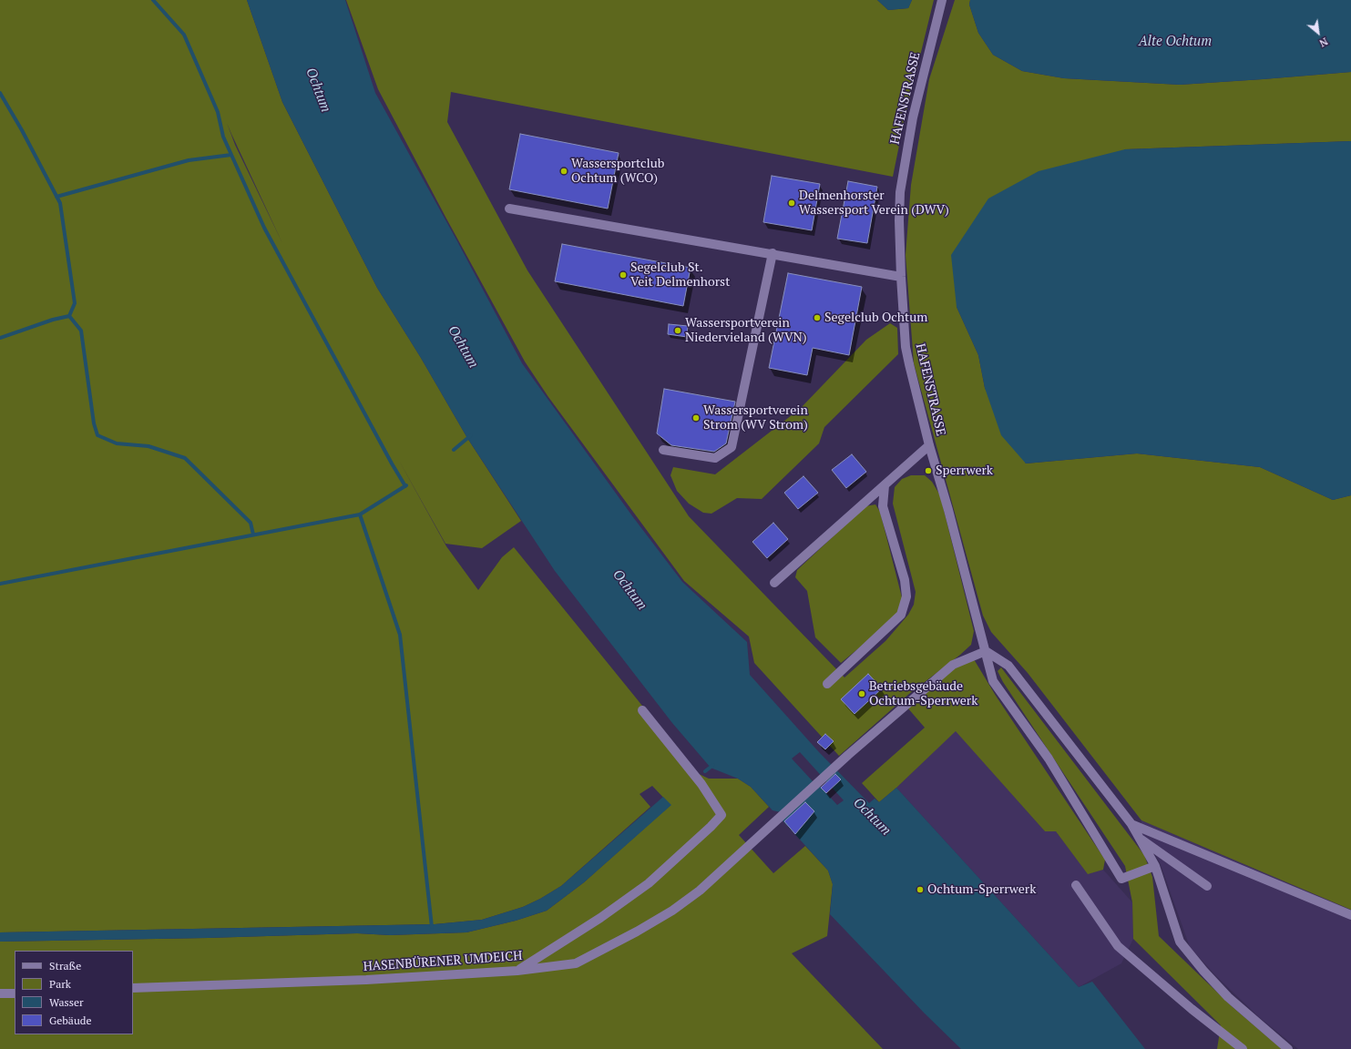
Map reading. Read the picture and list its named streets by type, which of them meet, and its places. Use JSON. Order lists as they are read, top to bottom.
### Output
{
  "streets": {
    "street": ["HAFENSTRASSE", "HASENBÜRENER UMDEICH"]
  },
  "crossings": [
    ["HAFENSTRASSE", "HASENBÜRENER UMDEICH"]
  ],
  "water": ["Alte Ochtum", "Ochtum"],
  "places": [
    "Wassersportclub Ochtum (WCO)",
    "Delmenhorster Wassersport Verein (DWV)",
    "Segelclub St. Veit Delmenhorst",
    "Segelclub Ochtum",
    "Wassersportverein Niedervieland (WVN)",
    "Wassersportverein Strom (WV Strom)",
    "Sperrwerk",
    "Betriebsgebäude Ochtum-Sperrwerk",
    "Ochtum-Sperrwerk"
  ],
  "legend": [
    "Straße",
    "Park",
    "Wasser",
    "Gebäude"
  ],
  "north": "bottom right"
}
